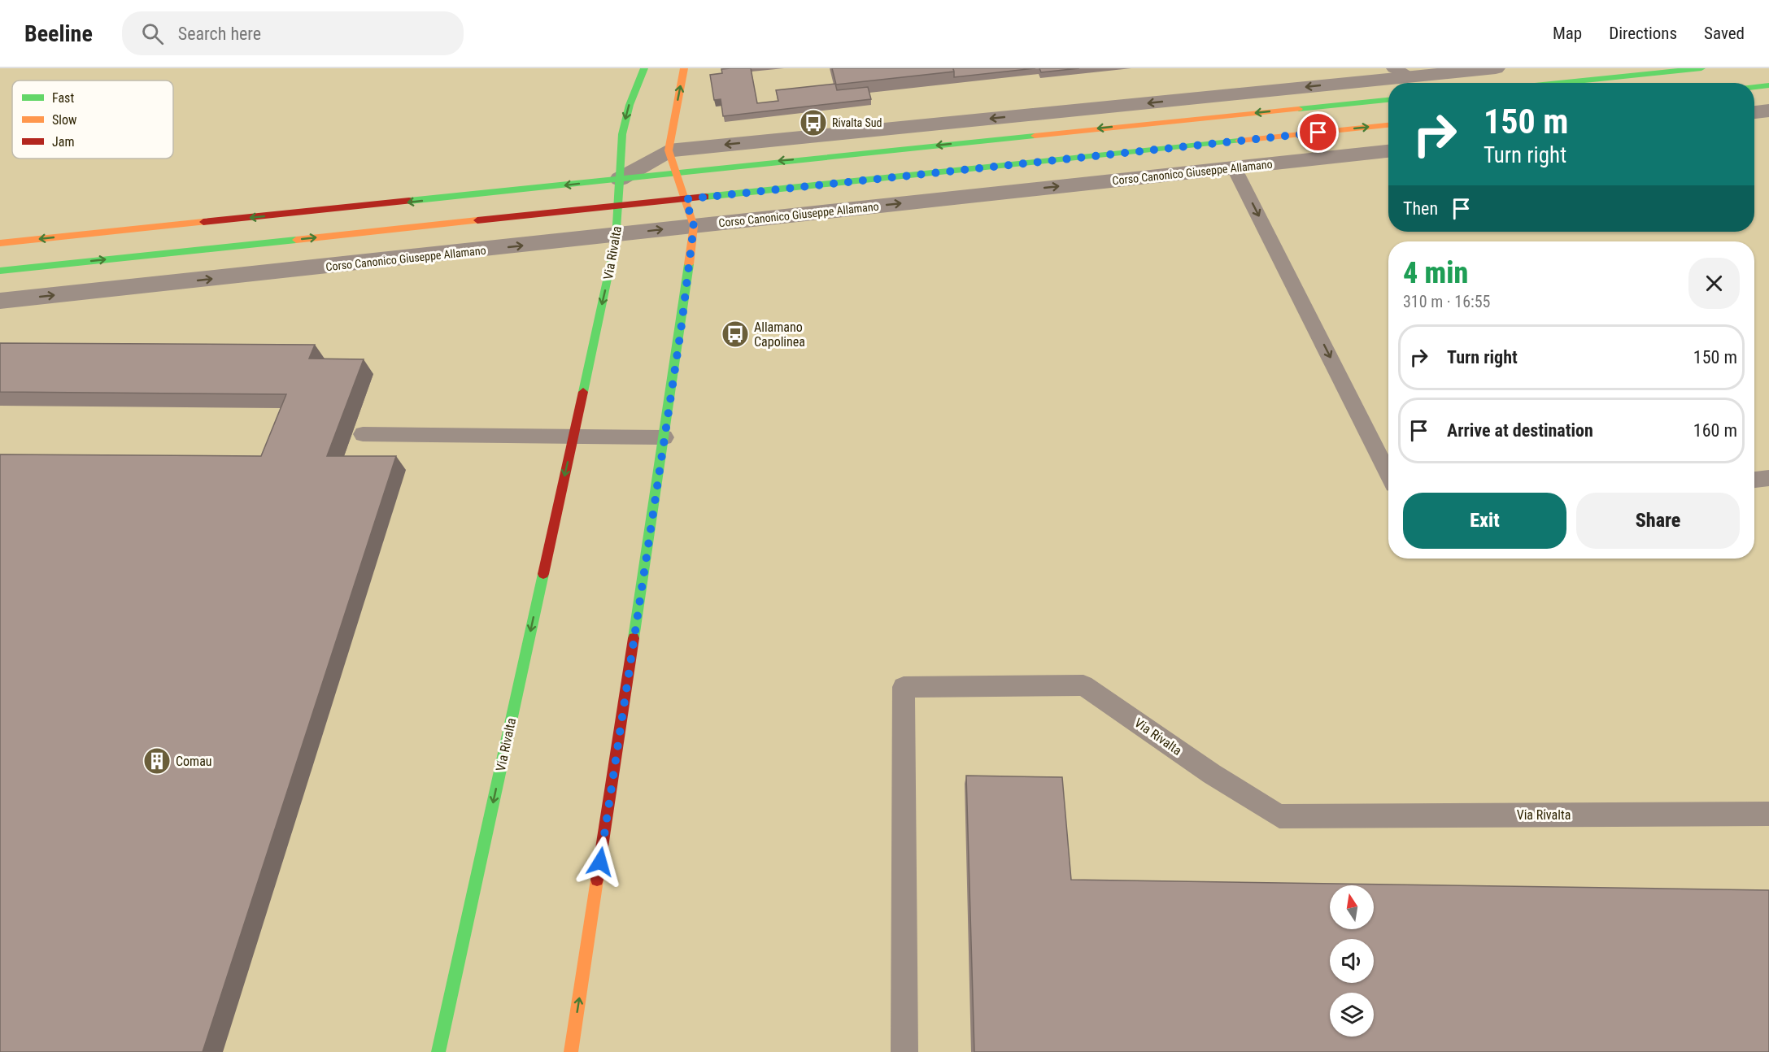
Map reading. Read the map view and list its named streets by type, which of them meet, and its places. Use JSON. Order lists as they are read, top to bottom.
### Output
{
  "streets": {
    "main road": ["Corso Canonico Giuseppe Allamano", "Via Rivalta"]
  },
  "crossings": [
    ["Corso Canonico Giuseppe Allamano", "Via Rivalta"]
  ],
  "places": {
    "bus stop": ["Rivalta Sud", "Allamano Capolinea"],
    "building": ["Comau"]
  },
  "legend": ["Fast", "Slow", "Jam"],
  "north": "top",
  "page": {
    "header": "Beeline",
    "search": "Search here",
    "nav": ["Map", "Directions", "Saved"],
    "turn": ["150 m", "Turn right"],
    "then": "Then",
    "heading": ["4 min", "310 m · 16:55"],
    "list": [
      {
        "name": "Turn right",
        "value": "150 m"
      },
      {
        "name": "Arrive at destination",
        "value": "160 m"
      }
    ],
    "buttons": ["Exit", "Share"]
  }
}
